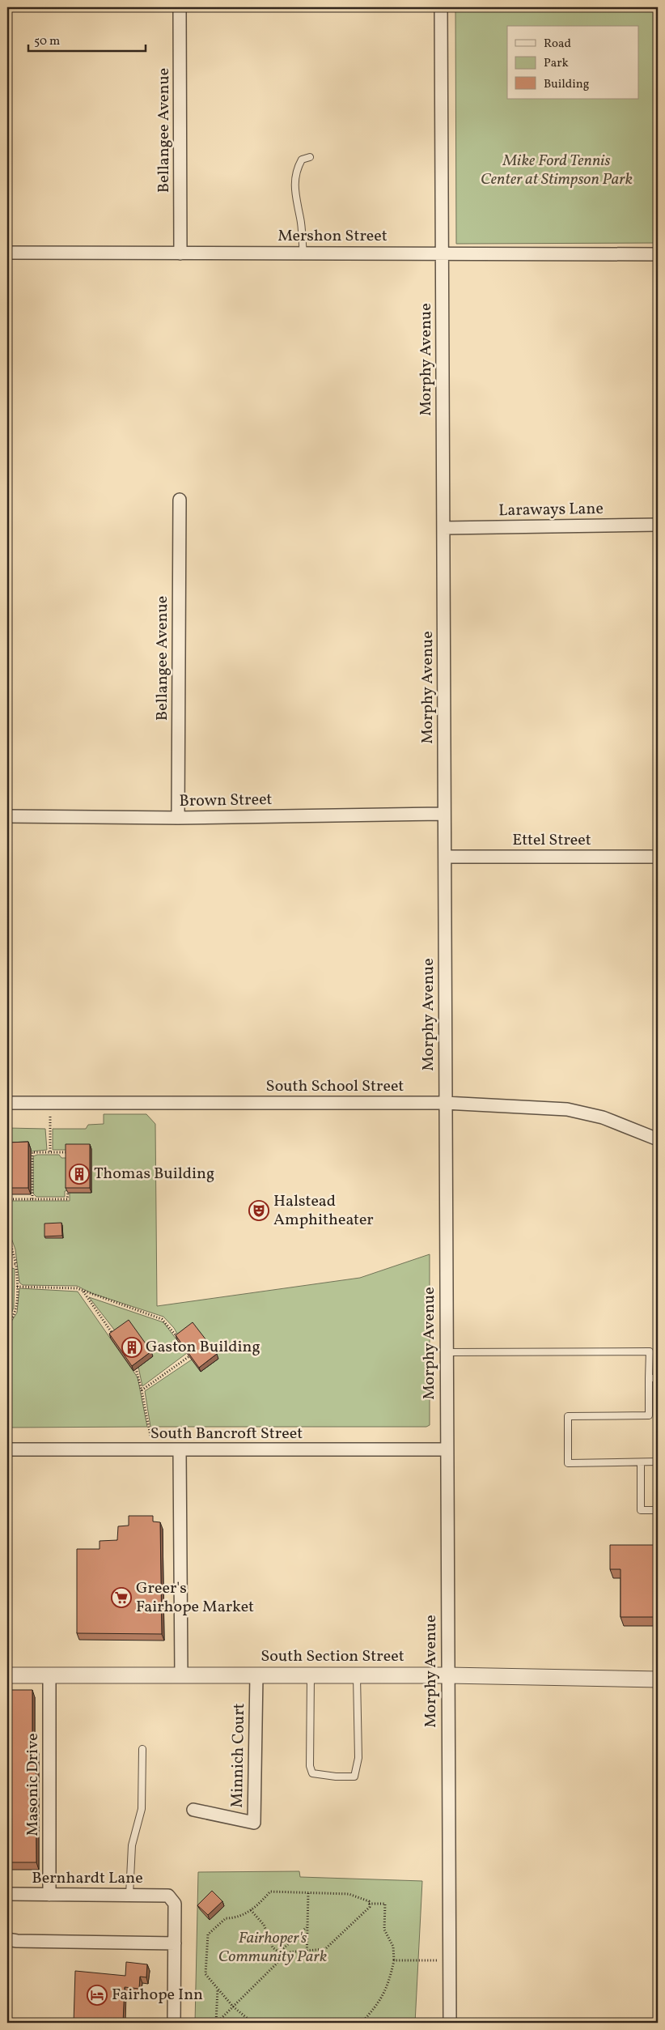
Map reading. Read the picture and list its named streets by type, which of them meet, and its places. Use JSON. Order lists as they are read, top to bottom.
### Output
{
  "streets": {
    "street": [
      "Bellangee Avenue",
      "Mershon Street",
      "Morphy Avenue",
      "Laraways Lane",
      "Brown Street",
      "Ettel Street",
      "South School Street",
      "South Bancroft Street",
      "South Section Street",
      "Minnich Court",
      "Masonic Drive",
      "Bernhardt Lane"
    ]
  },
  "crossings": [
    ["Bellangee Avenue", "Mershon Street"],
    ["Bellangee Avenue", "Brown Street"],
    ["Mershon Street", "Morphy Avenue"],
    ["Morphy Avenue", "Laraways Lane"],
    ["Morphy Avenue", "Brown Street"],
    ["Morphy Avenue", "Ettel Street"],
    ["Morphy Avenue", "South School Street"],
    ["Morphy Avenue", "South Bancroft Street"],
    ["Morphy Avenue", "South Section Street"],
    ["South Section Street", "Minnich Court"],
    ["South Section Street", "Masonic Drive"],
    ["Masonic Drive", "Bernhardt Lane"]
  ],
  "parks": ["Mike Ford Tennis Center at Stimpson Park", "Fairhoper's Community Park"],
  "places": {
    "building": ["Thomas Building", "Gaston Building"],
    "theatre": ["Halstead Amphitheater"],
    "supermarket": ["Greer's Fairhope Market"],
    "hotel": ["Fairhope Inn"]
  },
  "legend": ["Road", "Park", "Building"],
  "scale_bar": "50 m"
}
